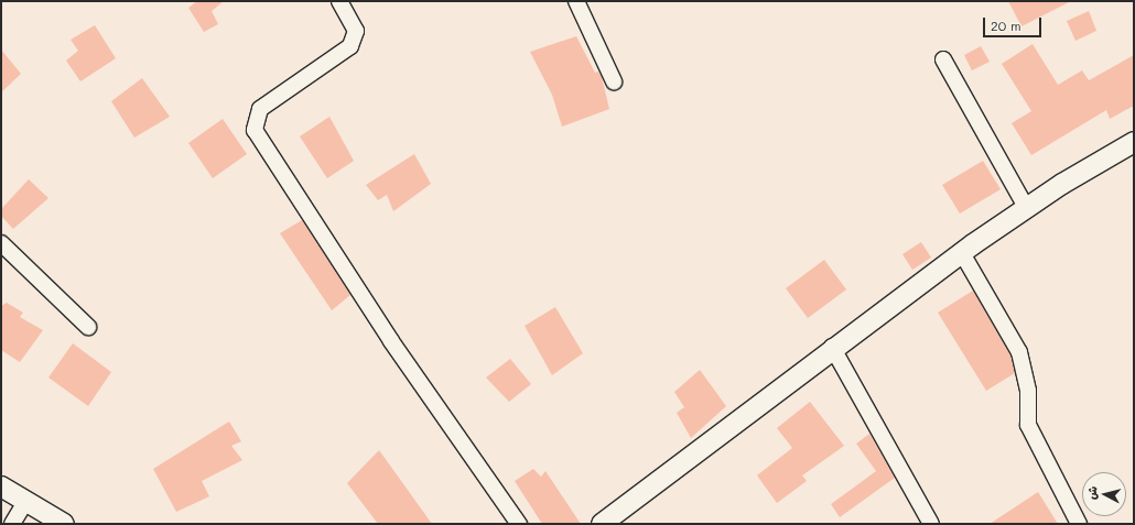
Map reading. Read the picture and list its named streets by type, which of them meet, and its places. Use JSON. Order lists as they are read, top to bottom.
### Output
{
  "scale_bar": "20 m",
  "north": "left"
}
